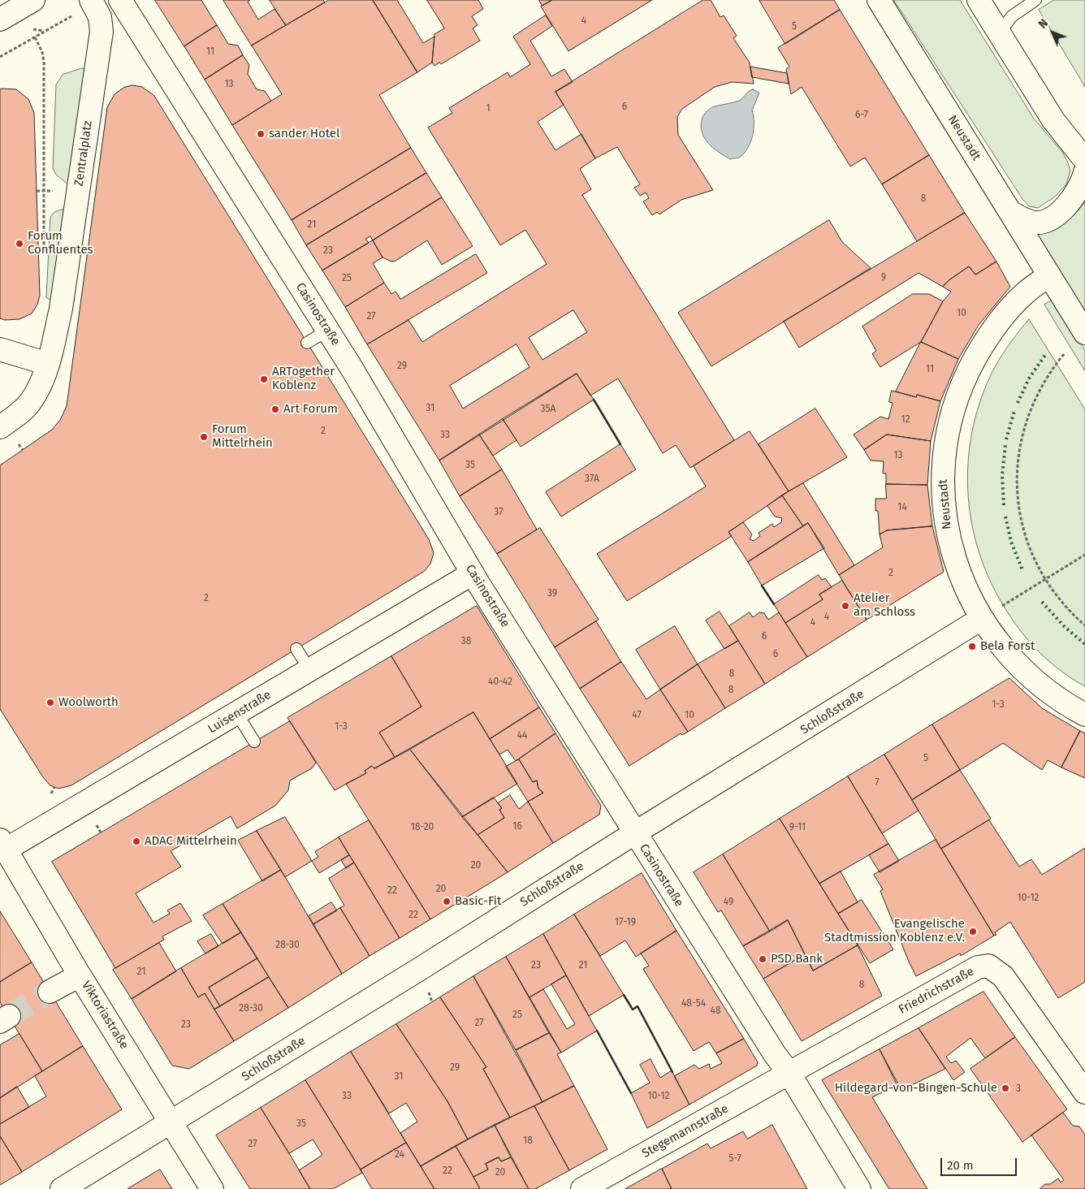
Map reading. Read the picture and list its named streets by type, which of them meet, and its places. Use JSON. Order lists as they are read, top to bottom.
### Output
{
  "streets": {
    "street": [
      "Neustadt",
      "Zentralplatz",
      "Casinostraße",
      "Luisenstraße",
      "Schloßstraße",
      "Friedrichstraße",
      "Viktoriastraße",
      "Stegemannstraße"
    ]
  },
  "crossings": [
    ["Neustadt", "Schloßstraße"],
    ["Casinostraße", "Luisenstraße"],
    ["Casinostraße", "Schloßstraße"],
    ["Casinostraße", "Friedrichstraße"],
    ["Casinostraße", "Stegemannstraße"],
    ["Luisenstraße", "Viktoriastraße"],
    ["Schloßstraße", "Viktoriastraße"],
    ["Friedrichstraße", "Stegemannstraße"]
  ],
  "places": [
    "sander Hotel",
    "Forum Confluentes",
    "ARTogether Koblenz",
    "Art Forum",
    "Forum Mittelrhein",
    "Atelier am Schloss",
    "Bela Forst",
    "Woolworth",
    "ADAC Mittelrhein",
    "Basic-Fit",
    "Evangelische Stadtmission Koblenz e.V.",
    "PSD Bank",
    "Hildegard-von-Bingen-Schule"
  ],
  "house_numbers": [
    "4",
    "5",
    "11",
    "13",
    "6",
    "1",
    "6-7",
    "8",
    "21",
    "23",
    "9",
    "25",
    "10",
    "27",
    "29",
    "11",
    "31",
    "35A",
    "12",
    "2",
    "33",
    "13",
    "35",
    "37A",
    "14",
    "37",
    "2",
    "39",
    "2",
    "4",
    "4",
    "6",
    "38",
    "6",
    "8",
    "40-42",
    "8",
    "1-3",
    "47",
    "10",
    "1-3",
    "44",
    "5",
    "7",
    "16",
    "18-20",
    "9-11",
    "20",
    "20",
    "22",
    "10-12",
    "49",
    "22",
    "17-19",
    "28-30",
    "23",
    "21",
    "21",
    "8",
    "48-54",
    "28-30",
    "48",
    "25",
    "27",
    "23",
    "29",
    "31",
    "3",
    "33",
    "10-12",
    "35",
    "18",
    "27",
    "24",
    "5-7",
    "22",
    "20"
  ],
  "scale_bar": "20 m",
  "north": "top left"
}
